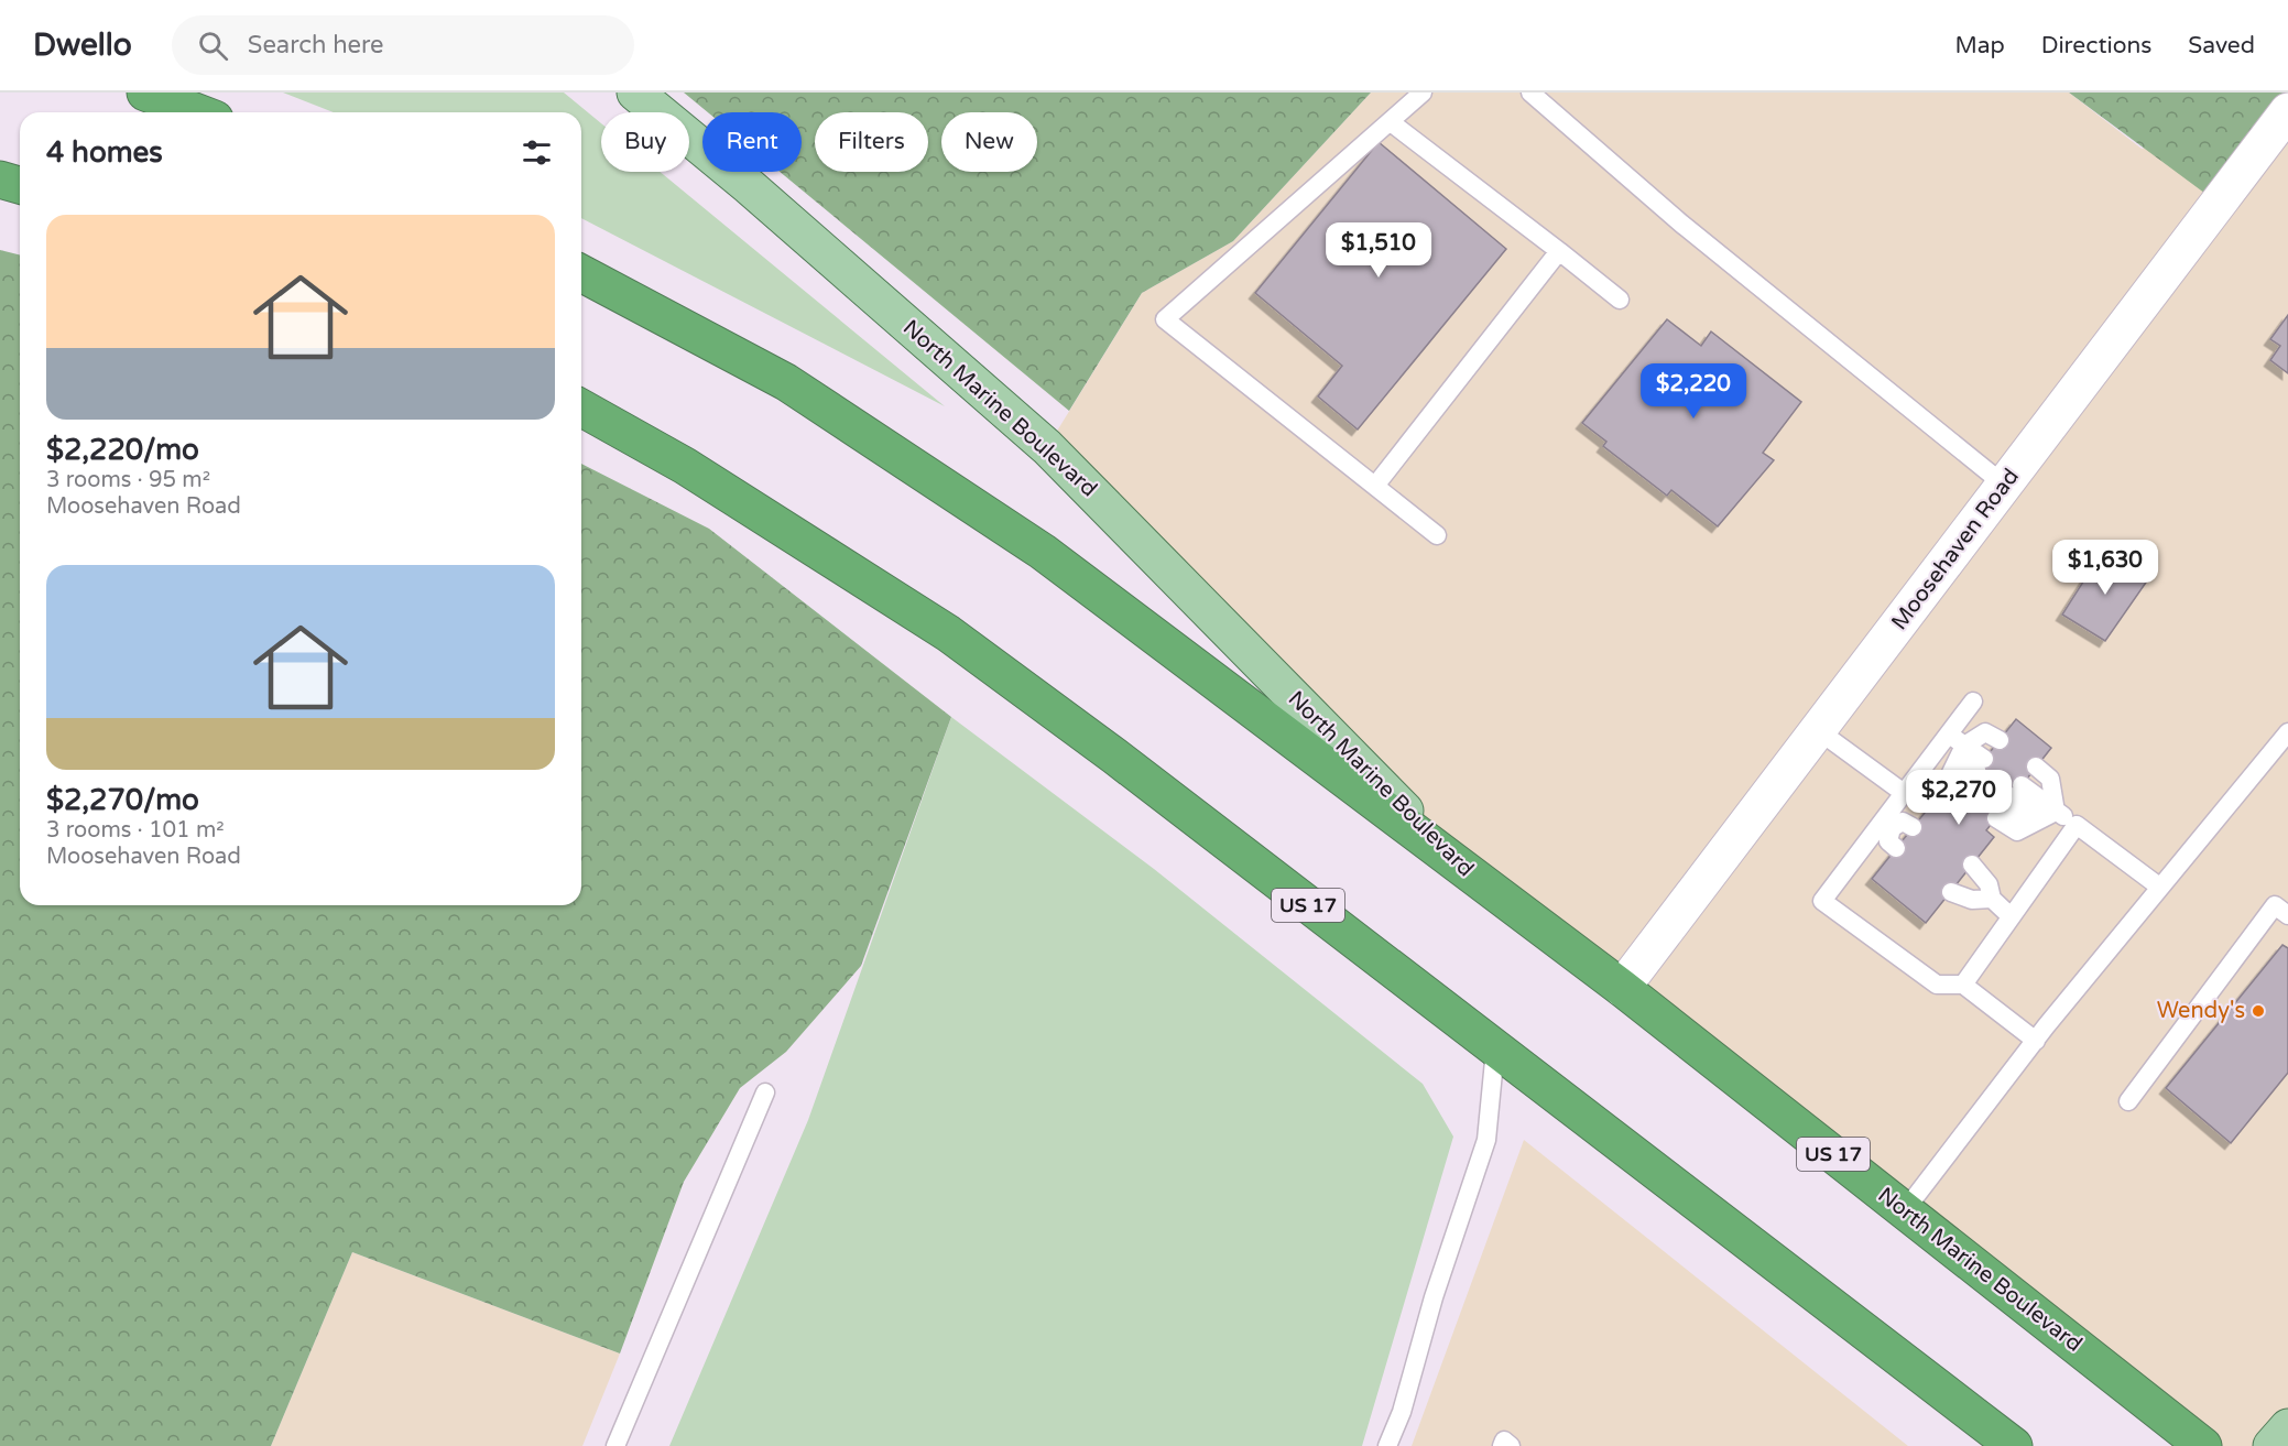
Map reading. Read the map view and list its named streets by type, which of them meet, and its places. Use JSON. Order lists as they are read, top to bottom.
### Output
{
  "streets": {
    "highway": ["North Marine Boulevard", "US 17"],
    "street": ["Moosehaven Road"]
  },
  "crossings": [
    ["North Marine Boulevard", "Moosehaven Road"],
    ["North Marine Boulevard", "US 17"]
  ],
  "places": ["Wendy's"],
  "page": {
    "header": "Dwello",
    "search": "Search here",
    "nav": ["Map", "Directions", "Saved"],
    "chip": [
      "Buy",
      "Rent",
      "Filters",
      "New"
    ],
    "heading": "4 homes",
    "list": [
      {
        "name": "$2,220/mo",
        "note": "3 rooms · 95 m² · Moosehaven Road"
      },
      {
        "name": "$2,270/mo",
        "note": "3 rooms · 101 m² · Moosehaven Road"
      }
    ],
    "price": [
      "$1,510",
      "$2,220",
      "$1,630",
      "$2,270"
    ]
  }
}
